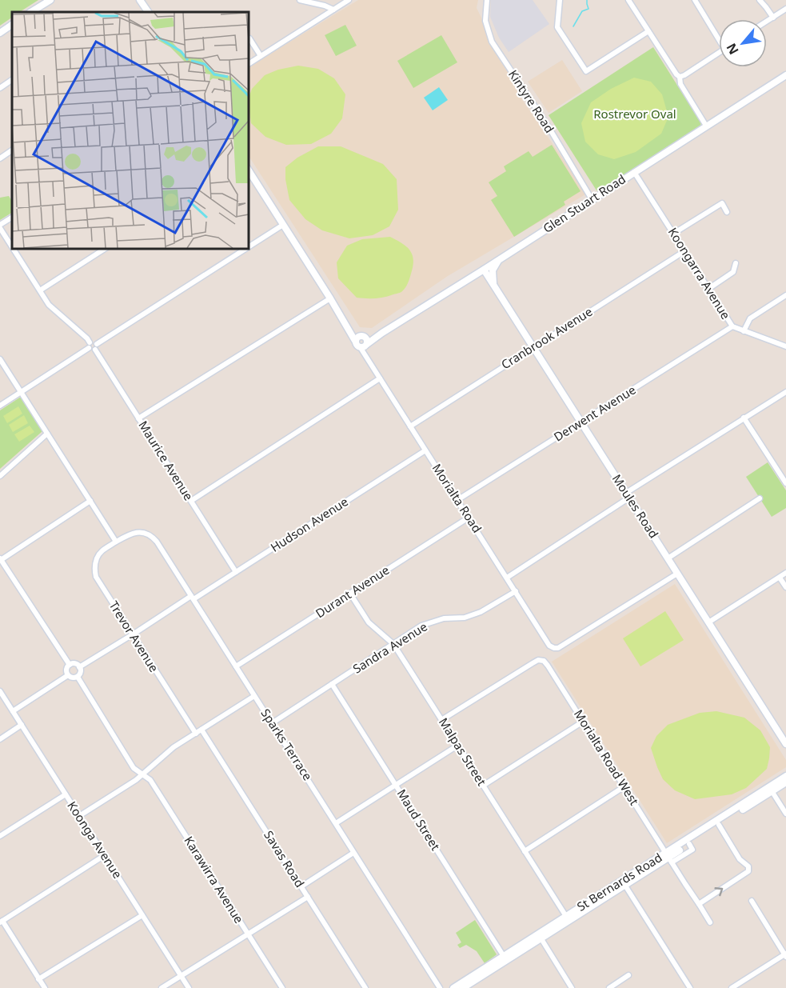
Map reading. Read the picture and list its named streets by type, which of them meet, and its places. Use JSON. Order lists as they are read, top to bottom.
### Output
{
  "streets": {
    "main road": [
      "Glen Stuart Road",
      "Morialta Road",
      "Moules Road",
      "St Bernards Road"
    ],
    "street": [
      "Kintyre Road",
      "Koongarra Avenue",
      "Cranbrook Avenue",
      "Derwent Avenue",
      "Maurice Avenue",
      "Hudson Avenue",
      "Durant Avenue",
      "Trevor Avenue",
      "Sandra Avenue",
      "Sparks Terrace",
      "Malpas Street",
      "Morialta Road West",
      "Maud Street",
      "Koonga Avenue",
      "Savas Road",
      "Karawirra Avenue"
    ]
  },
  "crossings": [
    ["Kintyre Road", "Glen Stuart Road"],
    ["Glen Stuart Road", "Koongarra Avenue"],
    ["Glen Stuart Road", "Morialta Road"],
    ["Glen Stuart Road", "Moules Road"],
    ["Koongarra Avenue", "Cranbrook Avenue"],
    ["Koongarra Avenue", "Derwent Avenue"],
    ["Cranbrook Avenue", "Morialta Road"],
    ["Cranbrook Avenue", "Moules Road"],
    ["Derwent Avenue", "Morialta Road"],
    ["Derwent Avenue", "Moules Road"],
    ["Maurice Avenue", "Hudson Avenue"],
    ["Morialta Road", "Moules Road"],
    ["Morialta Road", "Hudson Avenue"],
    ["Morialta Road", "Durant Avenue"],
    ["Morialta Road", "Sandra Avenue"],
    ["Hudson Avenue", "Trevor Avenue"],
    ["Hudson Avenue", "Sparks Terrace"],
    ["Hudson Avenue", "Karawirra Avenue"],
    ["Durant Avenue", "Sparks Terrace"],
    ["Durant Avenue", "Malpas Street"],
    ["Trevor Avenue", "Sparks Terrace"],
    ["Sandra Avenue", "Sparks Terrace"],
    ["Sandra Avenue", "Malpas Street"],
    ["Sandra Avenue", "Maud Street"],
    ["Malpas Street", "Morialta Road West"],
    ["Malpas Street", "St Bernards Road"],
    ["Morialta Road West", "St Bernards Road"],
    ["Maud Street", "St Bernards Road"]
  ],
  "parks": ["Rostrevor Oval"],
  "north": "bottom left"
}
